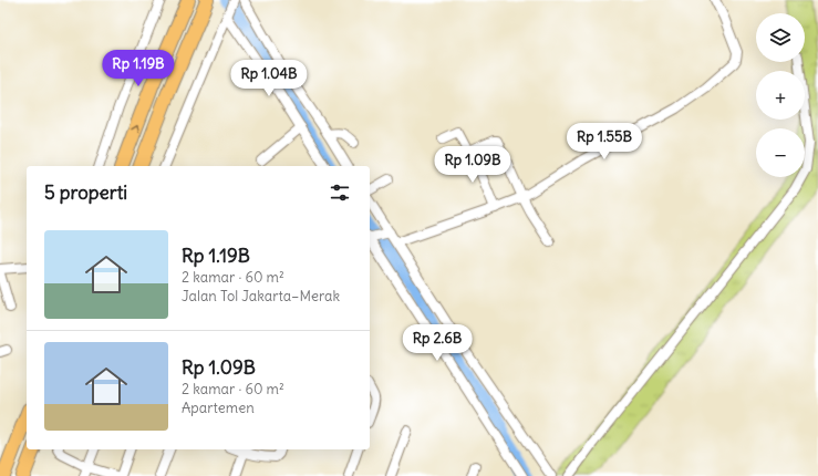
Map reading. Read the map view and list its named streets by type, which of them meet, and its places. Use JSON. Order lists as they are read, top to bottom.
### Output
{
  "page": {
    "map_buttons": ["+", "−"],
    "price": [
      "Rp 1.19B",
      "Rp 1.04B",
      "Rp 1.55B",
      "Rp 1.09B",
      "Rp 2.6B"
    ],
    "heading": "5 properti",
    "list": [
      {
        "name": "Rp 1.19B",
        "note": "2 kamar · 60 m² · Jalan Tol Jakarta–Merak"
      },
      {
        "name": "Rp 1.09B",
        "note": "2 kamar · 60 m² · Apartemen"
      }
    ]
  }
}
